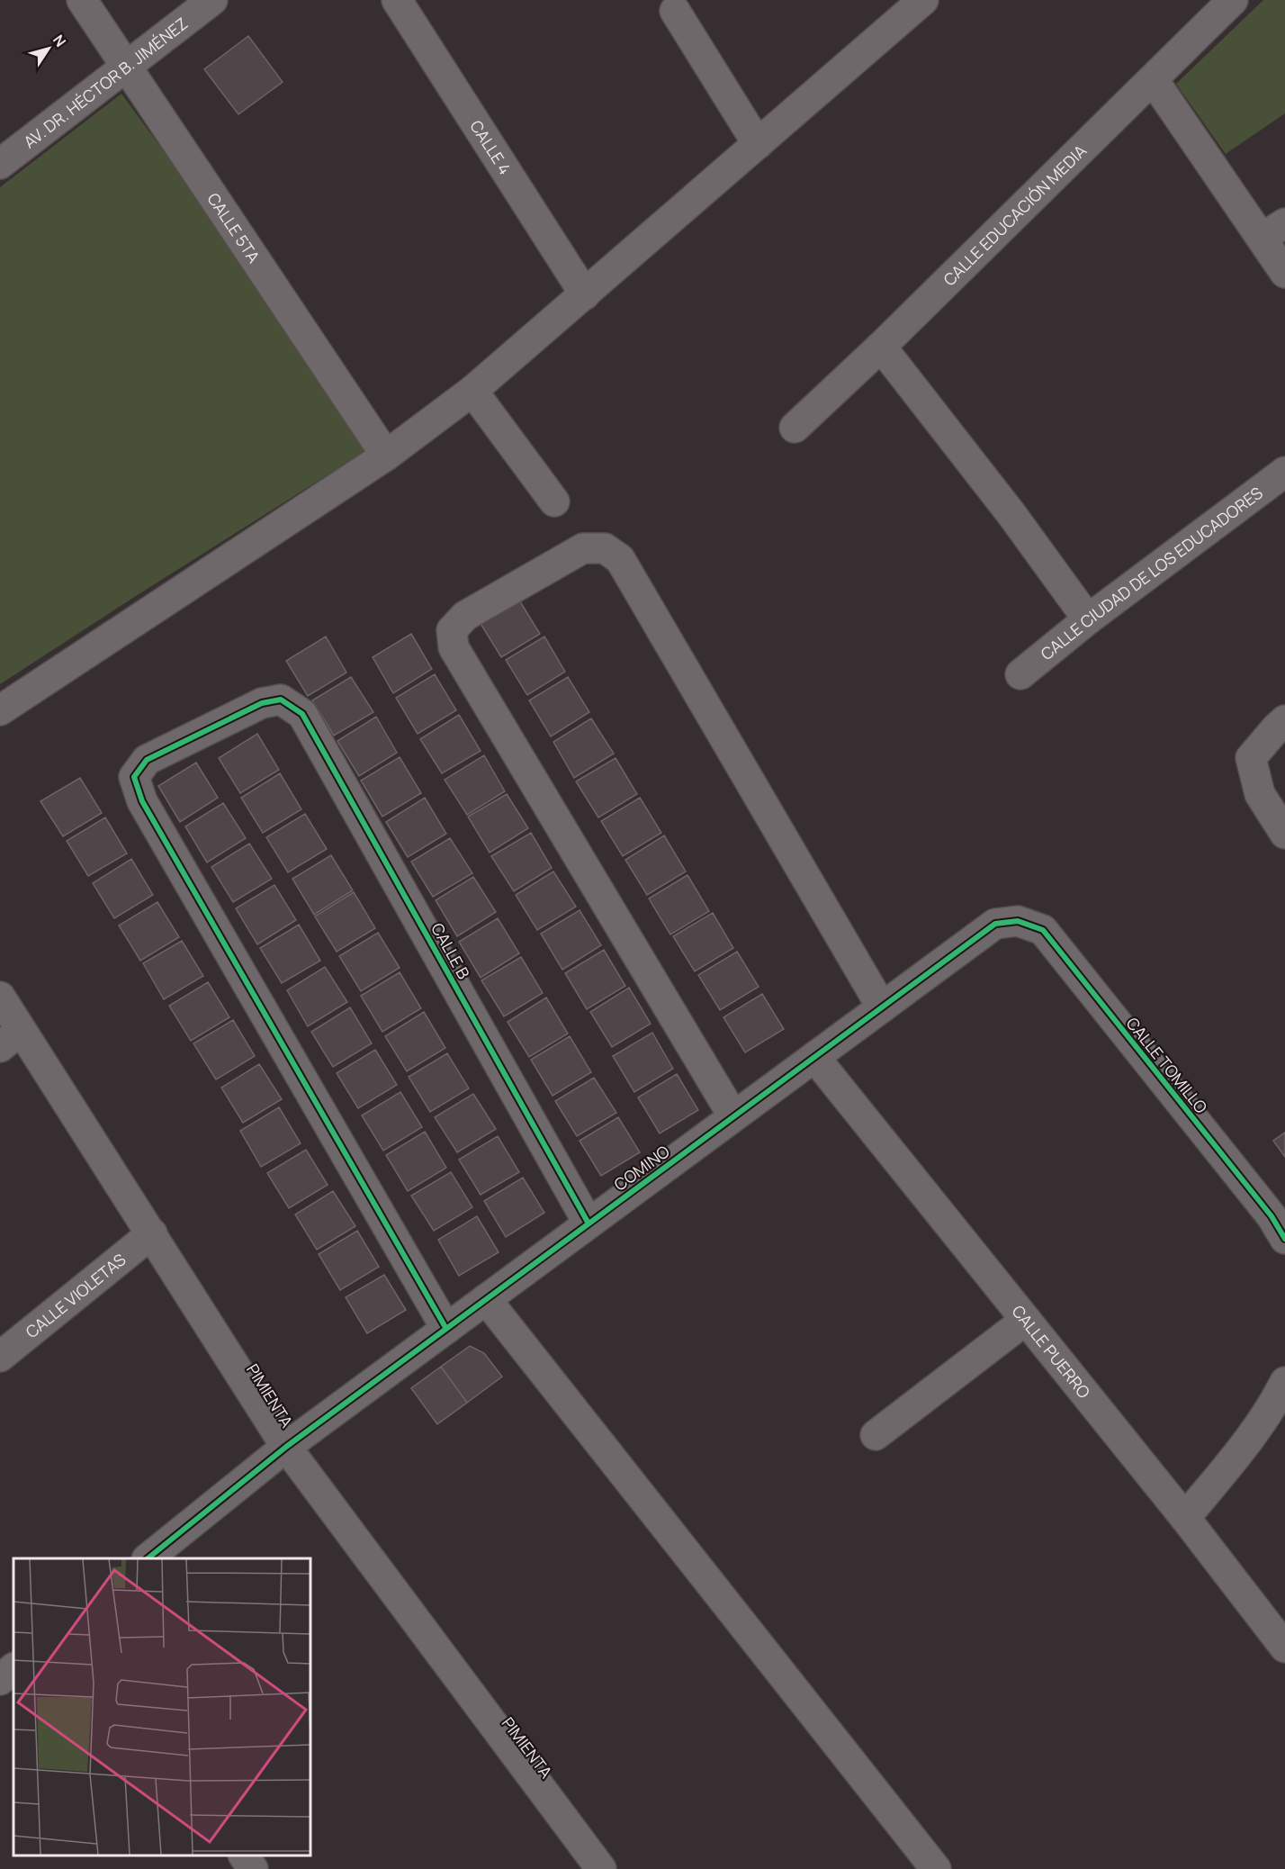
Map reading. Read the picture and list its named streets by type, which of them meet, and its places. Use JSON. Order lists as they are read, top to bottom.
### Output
{
  "streets": {
    "street": [
      "AV. DR. HÉCTOR B. JIMÉNEZ",
      "CALLE 4",
      "CALLE EDUCACIÓN MEDIA",
      "CALLE 5TA",
      "CALLE CIUDAD DE LOS EDUCADORES",
      "CALLE B",
      "CALLE TOMILLO",
      "COMINO",
      "CALLE VIOLETAS",
      "CALLE PUERRO",
      "PIMIENTA"
    ]
  },
  "crossings": [
    ["AV. DR. HÉCTOR B. JIMÉNEZ", "CALLE 5TA"],
    ["CALLE B", "COMINO"],
    ["CALLE TOMILLO", "COMINO"],
    ["COMINO", "CALLE PUERRO"],
    ["COMINO", "PIMIENTA"],
    ["CALLE VIOLETAS", "PIMIENTA"]
  ],
  "north": "top right"
}
